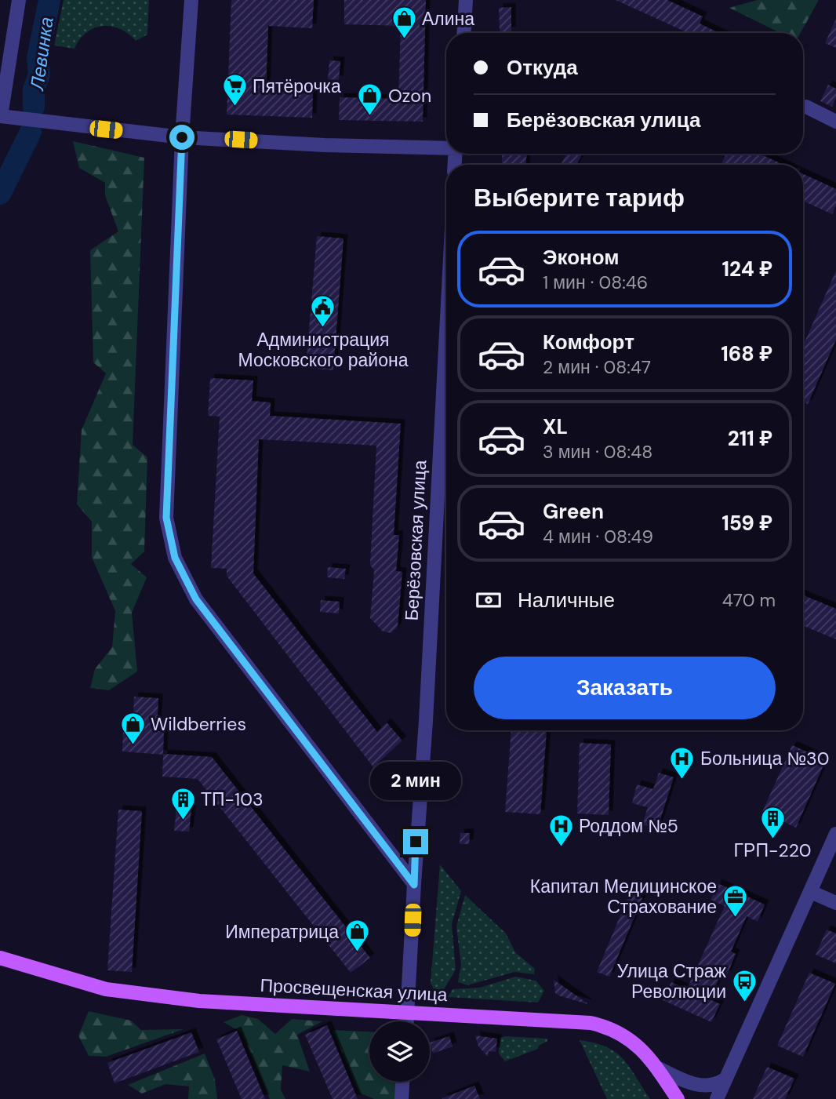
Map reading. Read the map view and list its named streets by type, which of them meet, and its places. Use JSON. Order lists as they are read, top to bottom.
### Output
{
  "streets": {
    "main road": ["Просвещенская улица"],
    "street": ["Берёзовская улица"]
  },
  "crossings": [
    ["Берёзовская улица", "Просвещенская улица"]
  ],
  "water": ["Левинка"],
  "places": {
    "shop": [
      "Алина",
      "Ozon",
      "Wildberries",
      "Императрица"
    ],
    "supermarket": ["Пятёрочка"],
    "public building": ["Администрация Московского района"],
    "hospital": ["Больница №30", "Роддом №5"],
    "building": ["ТП-103", "ГРП-220"],
    "office": ["Капитал Медицинское Страхование"],
    "bus stop": ["Улица Страж Революции"]
  },
  "page": {
    "banner": ["Откуда", "Берёзовская улица"],
    "heading": "Выберите тариф",
    "list": [
      {
        "name": "Эконом",
        "note": "1 мин · 08:46",
        "value": "124 ₽"
      },
      {
        "name": "Комфорт",
        "note": "2 мин · 08:47",
        "value": "168 ₽"
      },
      {
        "name": "XL",
        "note": "3 мин · 08:48",
        "value": "211 ₽"
      },
      {
        "name": "Green",
        "note": "4 мин · 08:49",
        "value": "159 ₽"
      }
    ],
    "pay": ["Наличные", "470 m"],
    "buttons": "Заказать",
    "bubble": "2 мин"
  }
}
